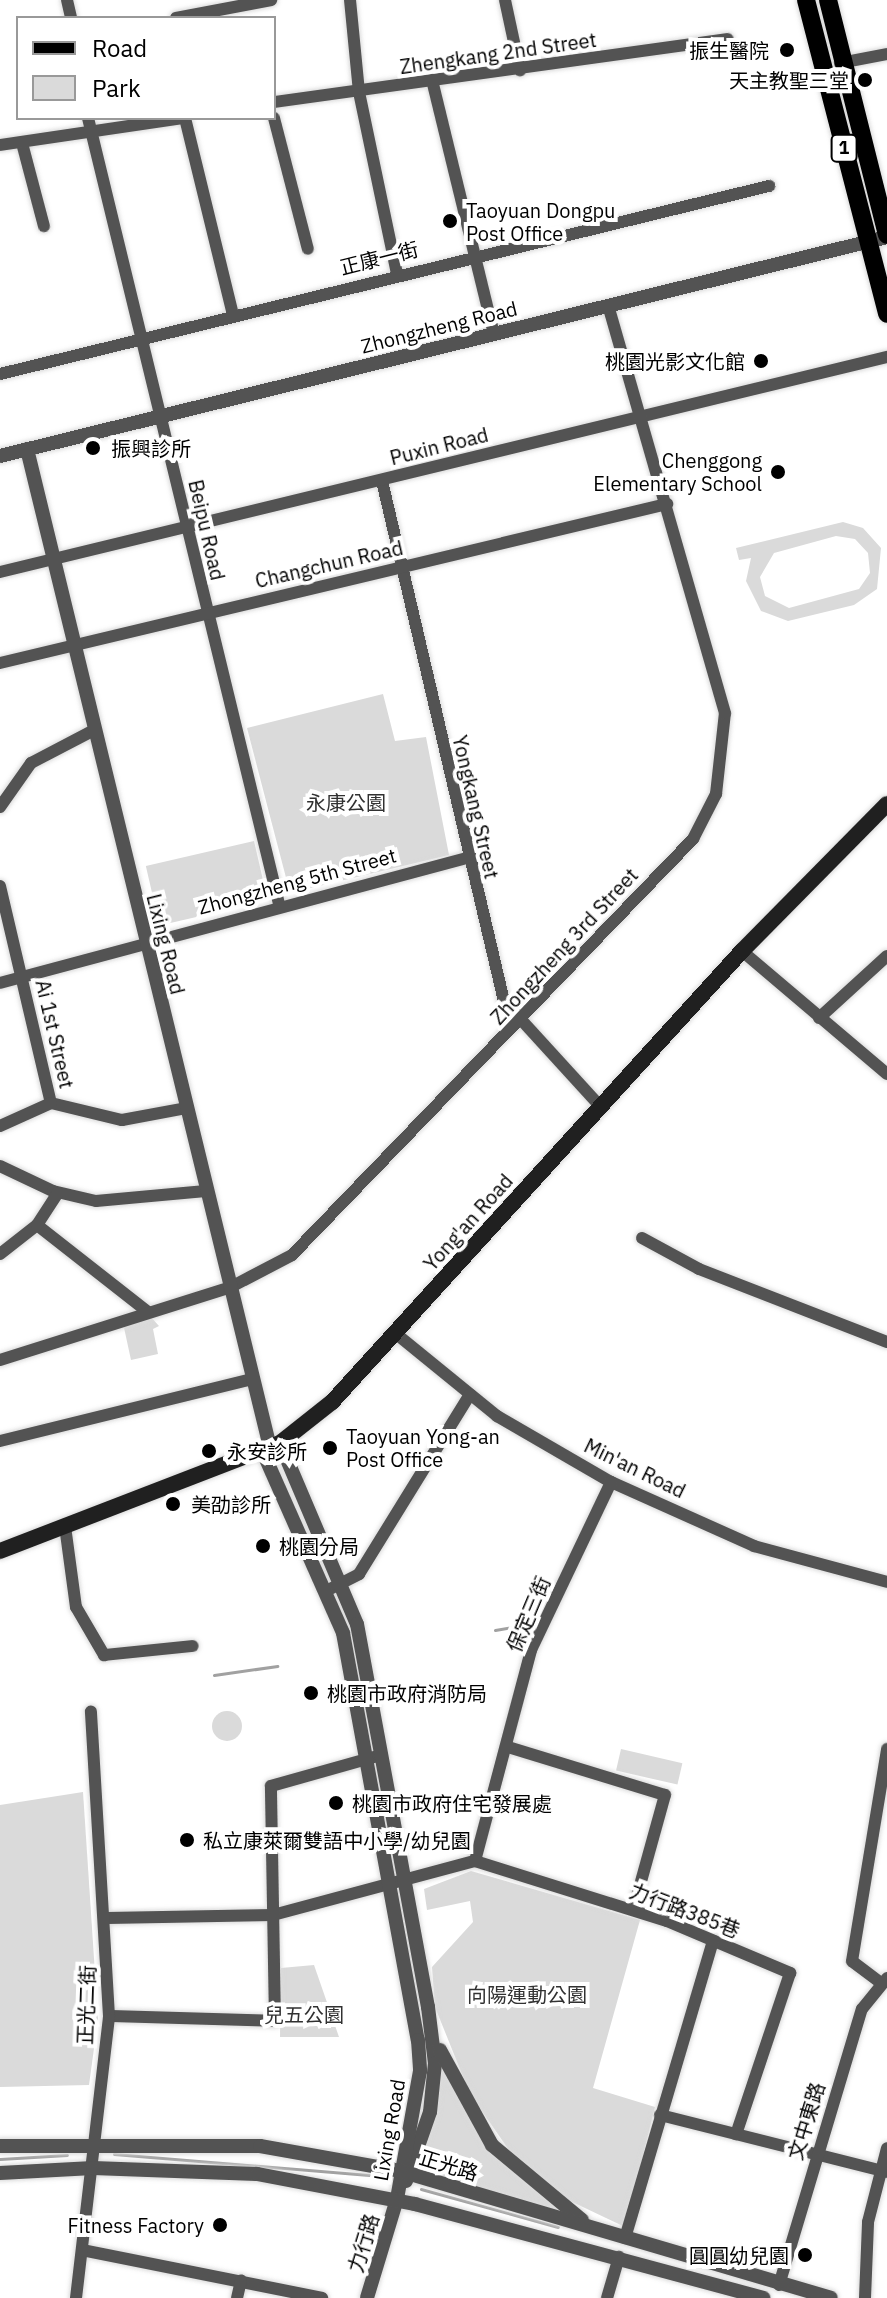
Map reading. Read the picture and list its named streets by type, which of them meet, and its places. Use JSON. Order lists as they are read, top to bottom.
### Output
{
  "streets": {
    "main road": ["1", "Yong'an Road"],
    "street": [
      "Zhengkang 2nd Street",
      "正康一街",
      "Zhongzheng Road",
      "Puxin Road",
      "Beipu Road",
      "Changchun Road",
      "Yongkang Street",
      "Zhongzheng 5th Street",
      "Lixing Road",
      "Zhongzheng 3rd Street",
      "Ai 1st Street",
      "Min'an Road",
      "保定三街",
      "力行路385巷",
      "正光二街",
      "文中東路",
      "正光路",
      "力行路"
    ]
  },
  "crossings": [
    ["1", "Zhongzheng Road"],
    ["正康一街", "Beipu Road"],
    ["Zhongzheng Road", "Beipu Road"],
    ["Zhongzheng Road", "Lixing Road"],
    ["Zhongzheng Road", "Zhongzheng 3rd Street"],
    ["Puxin Road", "Beipu Road"],
    ["Puxin Road", "Yongkang Street"],
    ["Puxin Road", "Lixing Road"],
    ["Puxin Road", "Zhongzheng 3rd Street"],
    ["Beipu Road", "Changchun Road"],
    ["Beipu Road", "Zhongzheng 5th Street"],
    ["Changchun Road", "Yongkang Street"],
    ["Changchun Road", "Lixing Road"],
    ["Changchun Road", "Zhongzheng 3rd Street"],
    ["Yongkang Street", "Zhongzheng 5th Street"],
    ["Yongkang Street", "Zhongzheng 3rd Street"],
    ["Yongkang Street", "Yong'an Road"],
    ["Zhongzheng 5th Street", "Lixing Road"],
    ["Zhongzheng 5th Street", "Ai 1st Street"],
    ["Lixing Road", "Zhongzheng 3rd Street"],
    ["Lixing Road", "Ai 1st Street"],
    ["Lixing Road", "Yong'an Road"],
    ["Lixing Road", "正光路"],
    ["Lixing Road", "力行路"],
    ["Yong'an Road", "Min'an Road"],
    ["Min'an Road", "保定三街"],
    ["保定三街", "力行路385巷"],
    ["正光二街", "正光路"],
    ["文中東路", "正光路"]
  ],
  "parks": ["永康公園", "向陽運動公園", "兒五公園"],
  "places": [
    "振生醫院",
    "天主教聖三堂",
    "Taoyuan Dongpu Post Office",
    "桃園光影文化館",
    "振興診所",
    "Chenggong Elementary School",
    "Taoyuan Yong-an Post Office",
    "永安診所",
    "美劭診所",
    "桃園分局",
    "桃園市政府消防局",
    "桃園市政府住宅發展處",
    "私立康萊爾雙語中小學/幼兒園",
    "Fitness Factory",
    "圓圓幼兒園"
  ],
  "legend": ["Road", "Park"]
}
